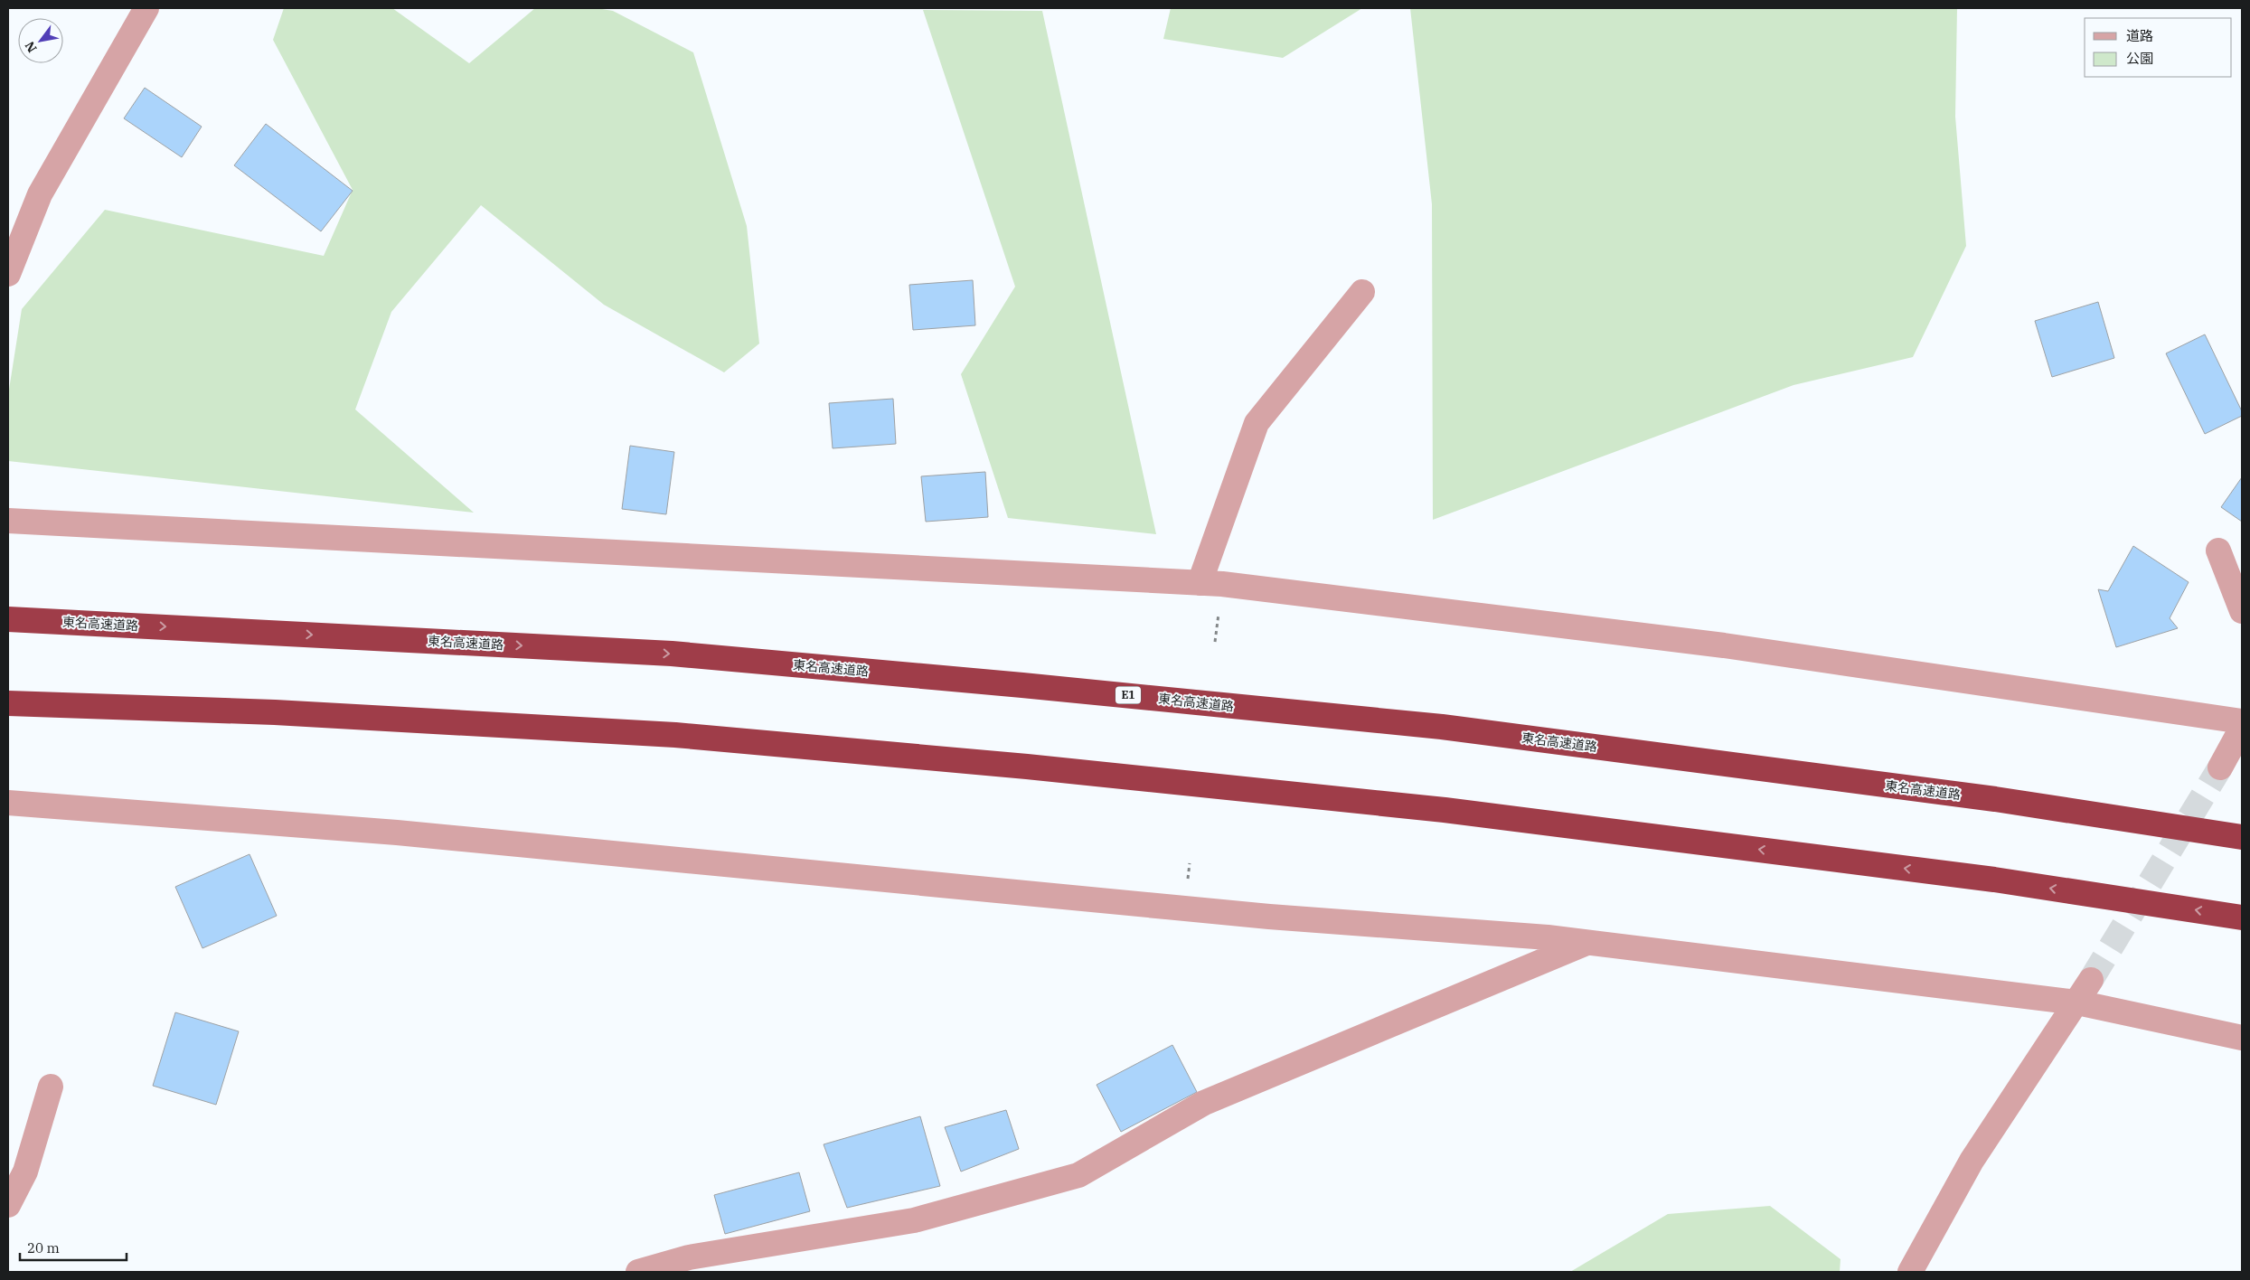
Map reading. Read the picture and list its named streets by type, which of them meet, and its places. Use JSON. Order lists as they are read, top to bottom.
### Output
{
  "streets": {
    "highway": ["東名高速道路", "E1"]
  },
  "legend": ["道路", "公園"],
  "scale_bar": "20 m",
  "north": "bottom left"
}
